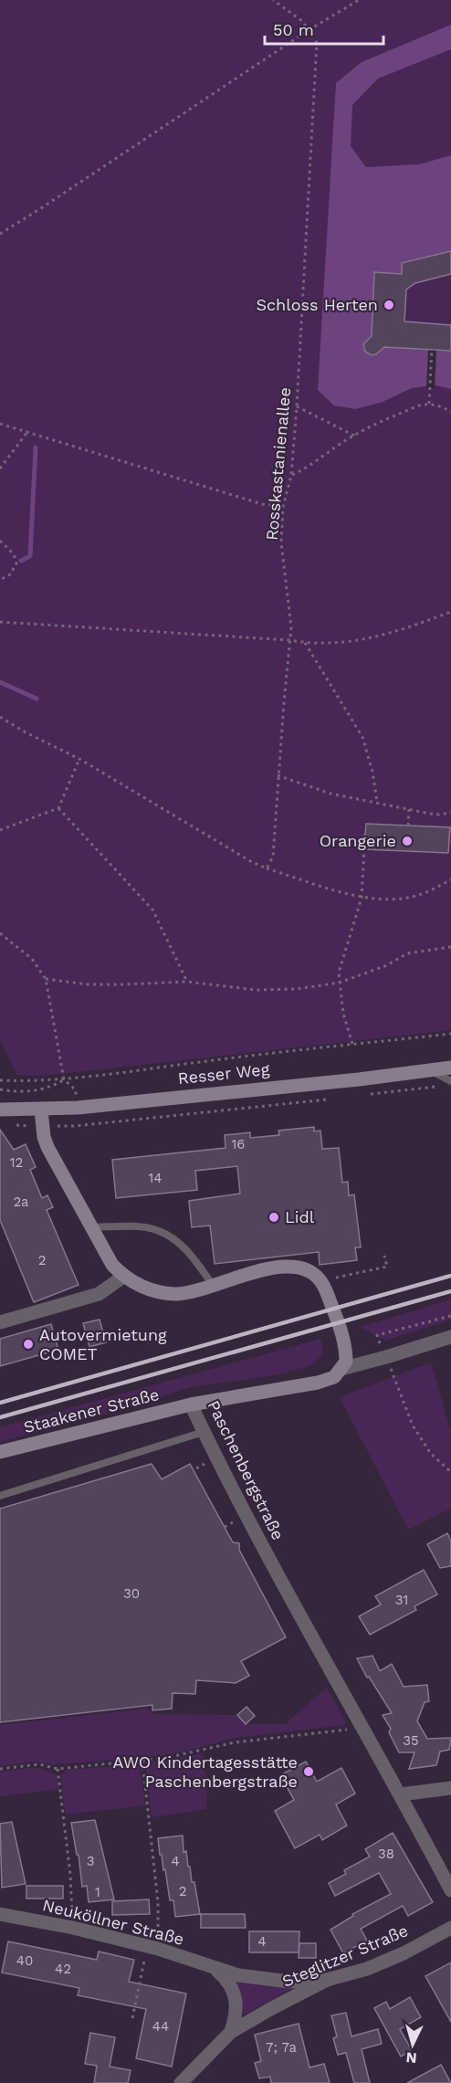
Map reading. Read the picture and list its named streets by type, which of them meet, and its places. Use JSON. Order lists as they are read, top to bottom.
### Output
{
  "streets": {
    "street": [
      "Resser Weg",
      "Staakener Straße",
      "Paschenbergstraße",
      "Neuköllner Straße",
      "Steglitzer Straße"
    ],
    "path": ["Rosskastanienallee"]
  },
  "crossings": [
    ["Staakener Straße", "Paschenbergstraße"],
    ["Neuköllner Straße", "Steglitzer Straße"]
  ],
  "places": [
    "Schloss Herten",
    "Orangerie",
    "Lidl",
    "Autovermietung COMET",
    "AWO Kindertagesstätte Paschenbergstraße"
  ],
  "house_numbers": [
    "16",
    "12",
    "14",
    "2a",
    "2",
    "30",
    "31",
    "35",
    "38",
    "3",
    "4",
    "2",
    "1",
    "4",
    "40",
    "42",
    "44",
    "7; 7a"
  ],
  "scale_bar": "50 m",
  "north": "bottom"
}
